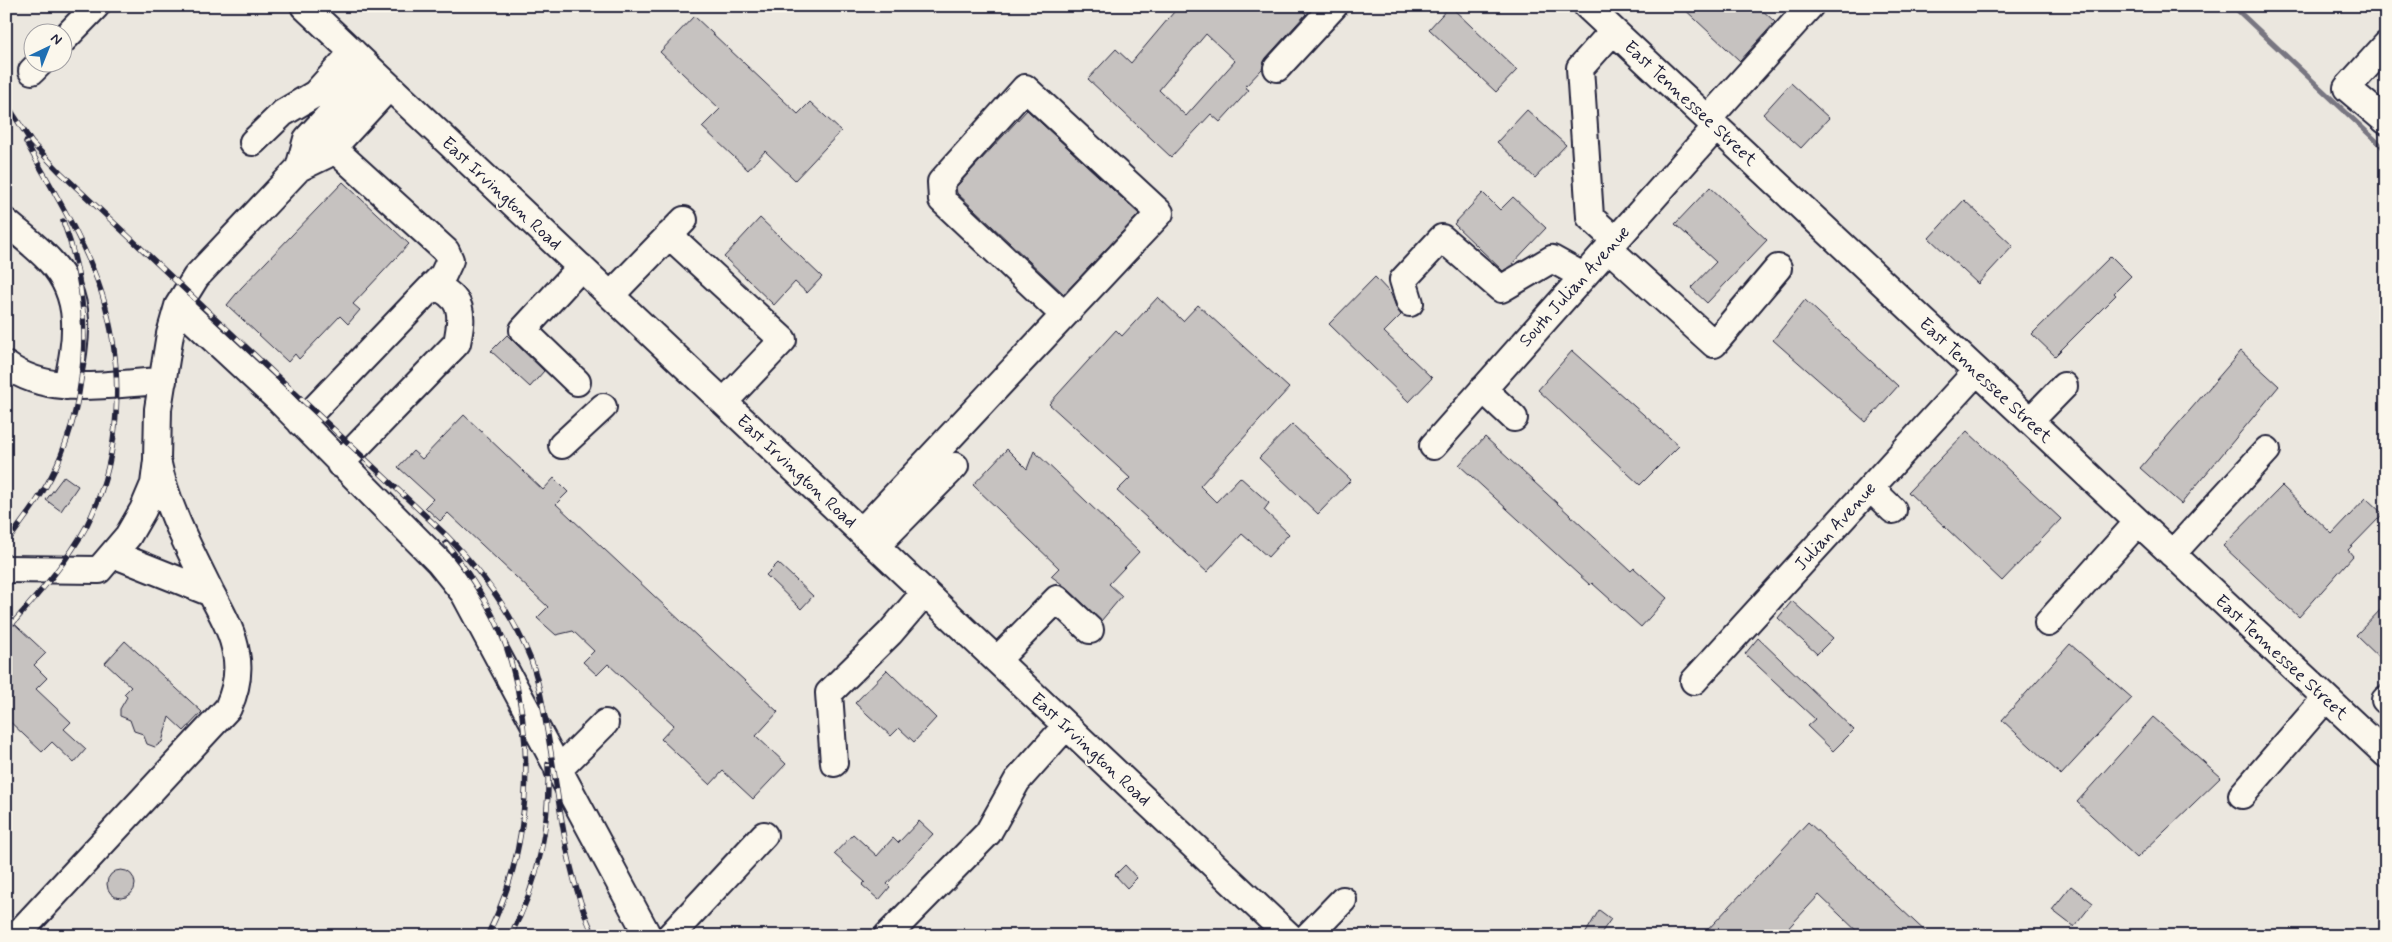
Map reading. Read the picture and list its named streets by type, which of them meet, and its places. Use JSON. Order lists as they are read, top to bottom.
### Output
{
  "streets": {
    "street": [
      "East Tennessee Street",
      "East Irvington Road",
      "South Julian Avenue",
      "Julian Avenue"
    ]
  },
  "crossings": [
    ["East Tennessee Street", "South Julian Avenue"],
    ["East Tennessee Street", "Julian Avenue"]
  ],
  "north": "top right"
}
